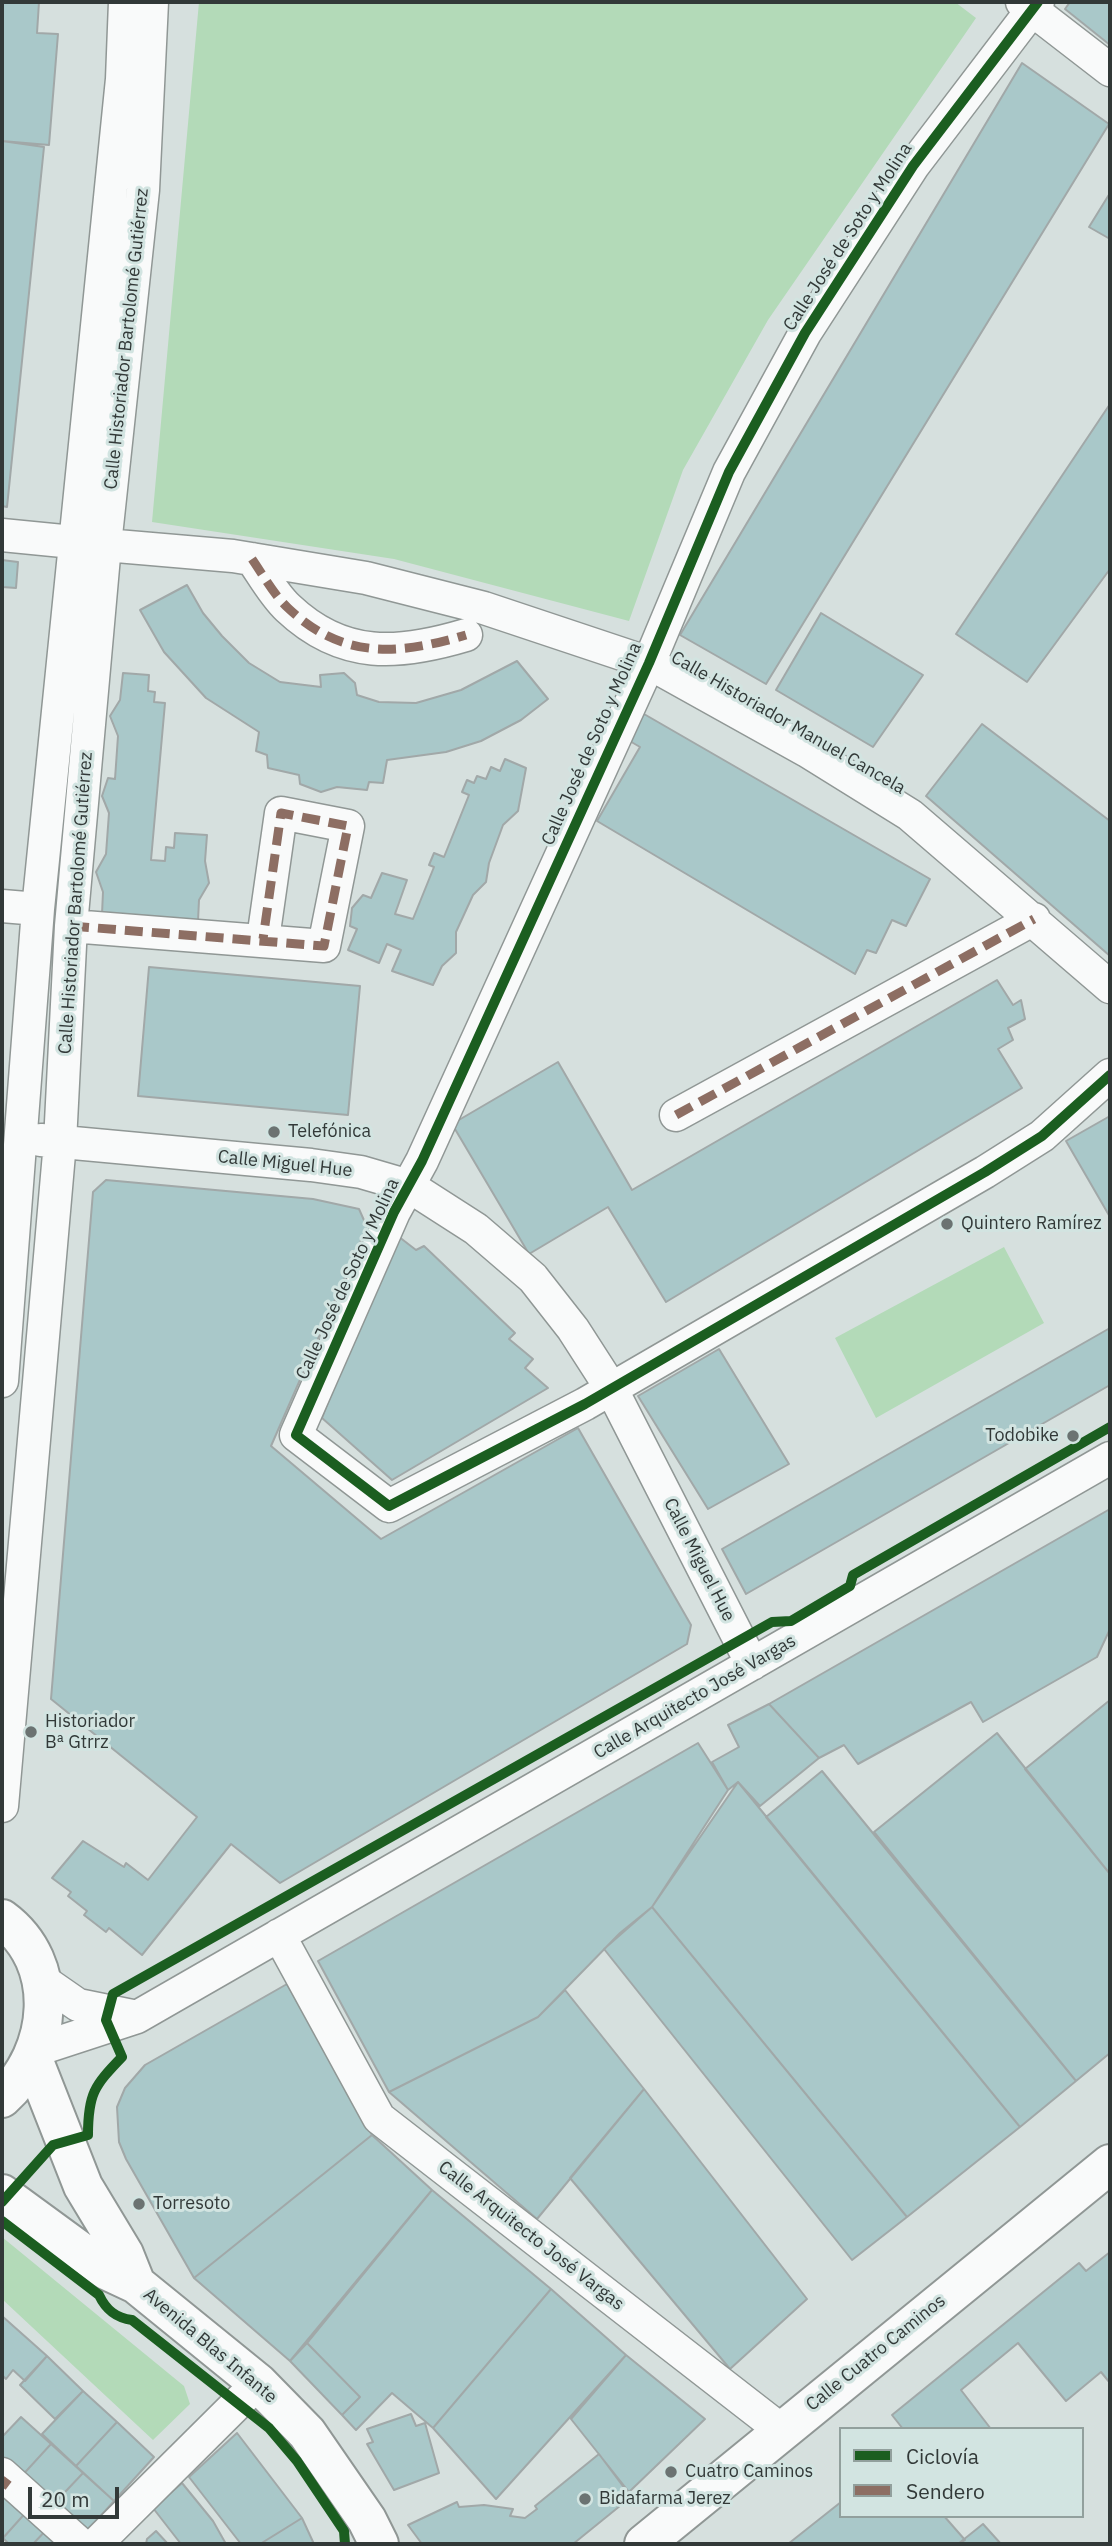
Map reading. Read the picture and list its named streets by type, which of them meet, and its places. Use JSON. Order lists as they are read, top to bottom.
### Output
{
  "streets": {
    "main road": ["Avenida Blas Infante", "Calle Cuatro Caminos"],
    "street": [
      "Calle José de Soto y Molina",
      "Calle Historiador Bartolomé Gutiérrez",
      "Calle Historiador Manuel Cancela",
      "Calle Miguel Hue",
      "Calle Arquitecto José Vargas"
    ]
  },
  "crossings": [
    ["Calle José de Soto y Molina", "Calle Historiador Manuel Cancela"],
    ["Calle José de Soto y Molina", "Calle Miguel Hue"],
    ["Calle Historiador Bartolomé Gutiérrez", "Calle Historiador Manuel Cancela"],
    ["Calle Historiador Bartolomé Gutiérrez", "Calle Miguel Hue"],
    ["Calle Miguel Hue", "Calle Arquitecto José Vargas"],
    ["Calle Arquitecto José Vargas", "Avenida Blas Infante"],
    ["Calle Arquitecto José Vargas", "Calle Cuatro Caminos"]
  ],
  "places": [
    "Telefónica",
    "Quintero Ramírez",
    "Todobike",
    "Historiador Bª Gtrrz",
    "Torresoto",
    "Cuatro Caminos",
    "Bidafarma Jerez"
  ],
  "legend": ["Ciclovía", "Sendero"],
  "scale_bar": "20 m"
}
